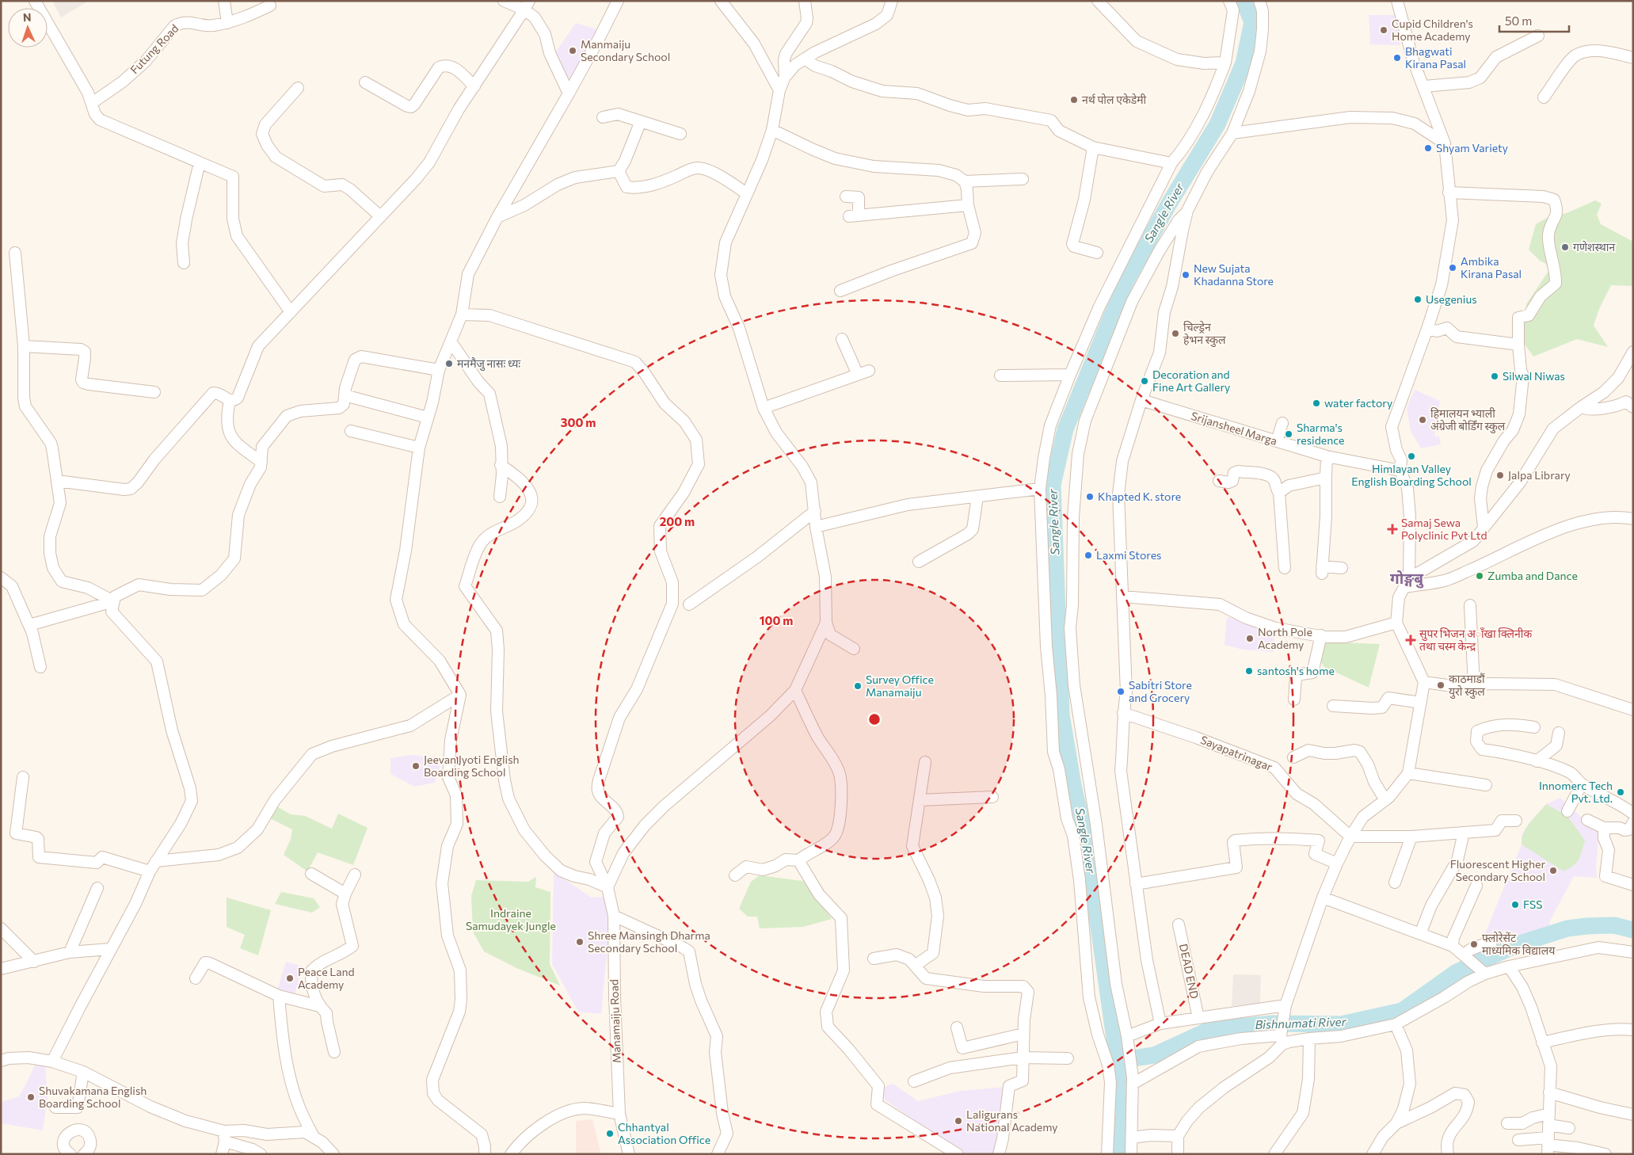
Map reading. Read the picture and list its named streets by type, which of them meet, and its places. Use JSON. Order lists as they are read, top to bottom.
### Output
{
  "streets": {
    "street": [
      "Futung Road",
      "Srijansheel Marga",
      "Sayapatrinagar",
      "DEAD END",
      "Manamaiju Road"
    ]
  },
  "districts": ["गोङ्गबु"],
  "water": ["Sangle River", "Bishnumati River"],
  "parks": ["Indraine Samudayek Jungle"],
  "places": {
    "other": [
      "Cupid Children's Home Academy",
      "Manmaiju Secondary School",
      "Bhagwati Kirana Pasal",
      "नर्थ पोल एकेडेमी",
      "Shyam Variety",
      "गणेशस्थान",
      "Ambika Kirana Pasal",
      "New Sujata Khadanna Store",
      "Usegenius",
      "चिल्ड्रेन हेभन स्कुल",
      "मनमैजु नासः ध्यः",
      "Silwal Niwas",
      "Decoration and Fine Art Gallery",
      "water factory",
      "हिमालयन भ्याली अंग्रेजी बोर्डिंग स्कुल",
      "Sharma's residence",
      "Himlayan Valley English Boarding School",
      "Jalpa Library",
      "Khapted K. store",
      "Laxmi Stores",
      "Zumba and Dance",
      "North Pole Academy",
      "santosh's home",
      "काठमाडौं युरो स्कुल",
      "Survey Office Manamaiju",
      "Sabitri Store and Grocery",
      "Jeevan Jyoti English Boarding School",
      "Innomerc Tech Pvt. Ltd.",
      "Fluorescent Higher Secondary School",
      "FSS",
      "Shree Mansingh Dharma Secondary School",
      "फ्लोरेसेंट माध्यमिक विद्यालय",
      "Peace Land Academy",
      "Shuvakamana English Boarding School",
      "Laligurans National Academy",
      "Chhantyal Association Office"
    ],
    "health": ["Samaj Sewa Polyclinic Pvt Ltd", "सुपर भिजन अाँखा क्लिनीक तथा चस्म केन्द्र"]
  },
  "scale_bar": "50 m",
  "north": "top",
  "rings": ["300 m", "200 m", "100 m"]
}
